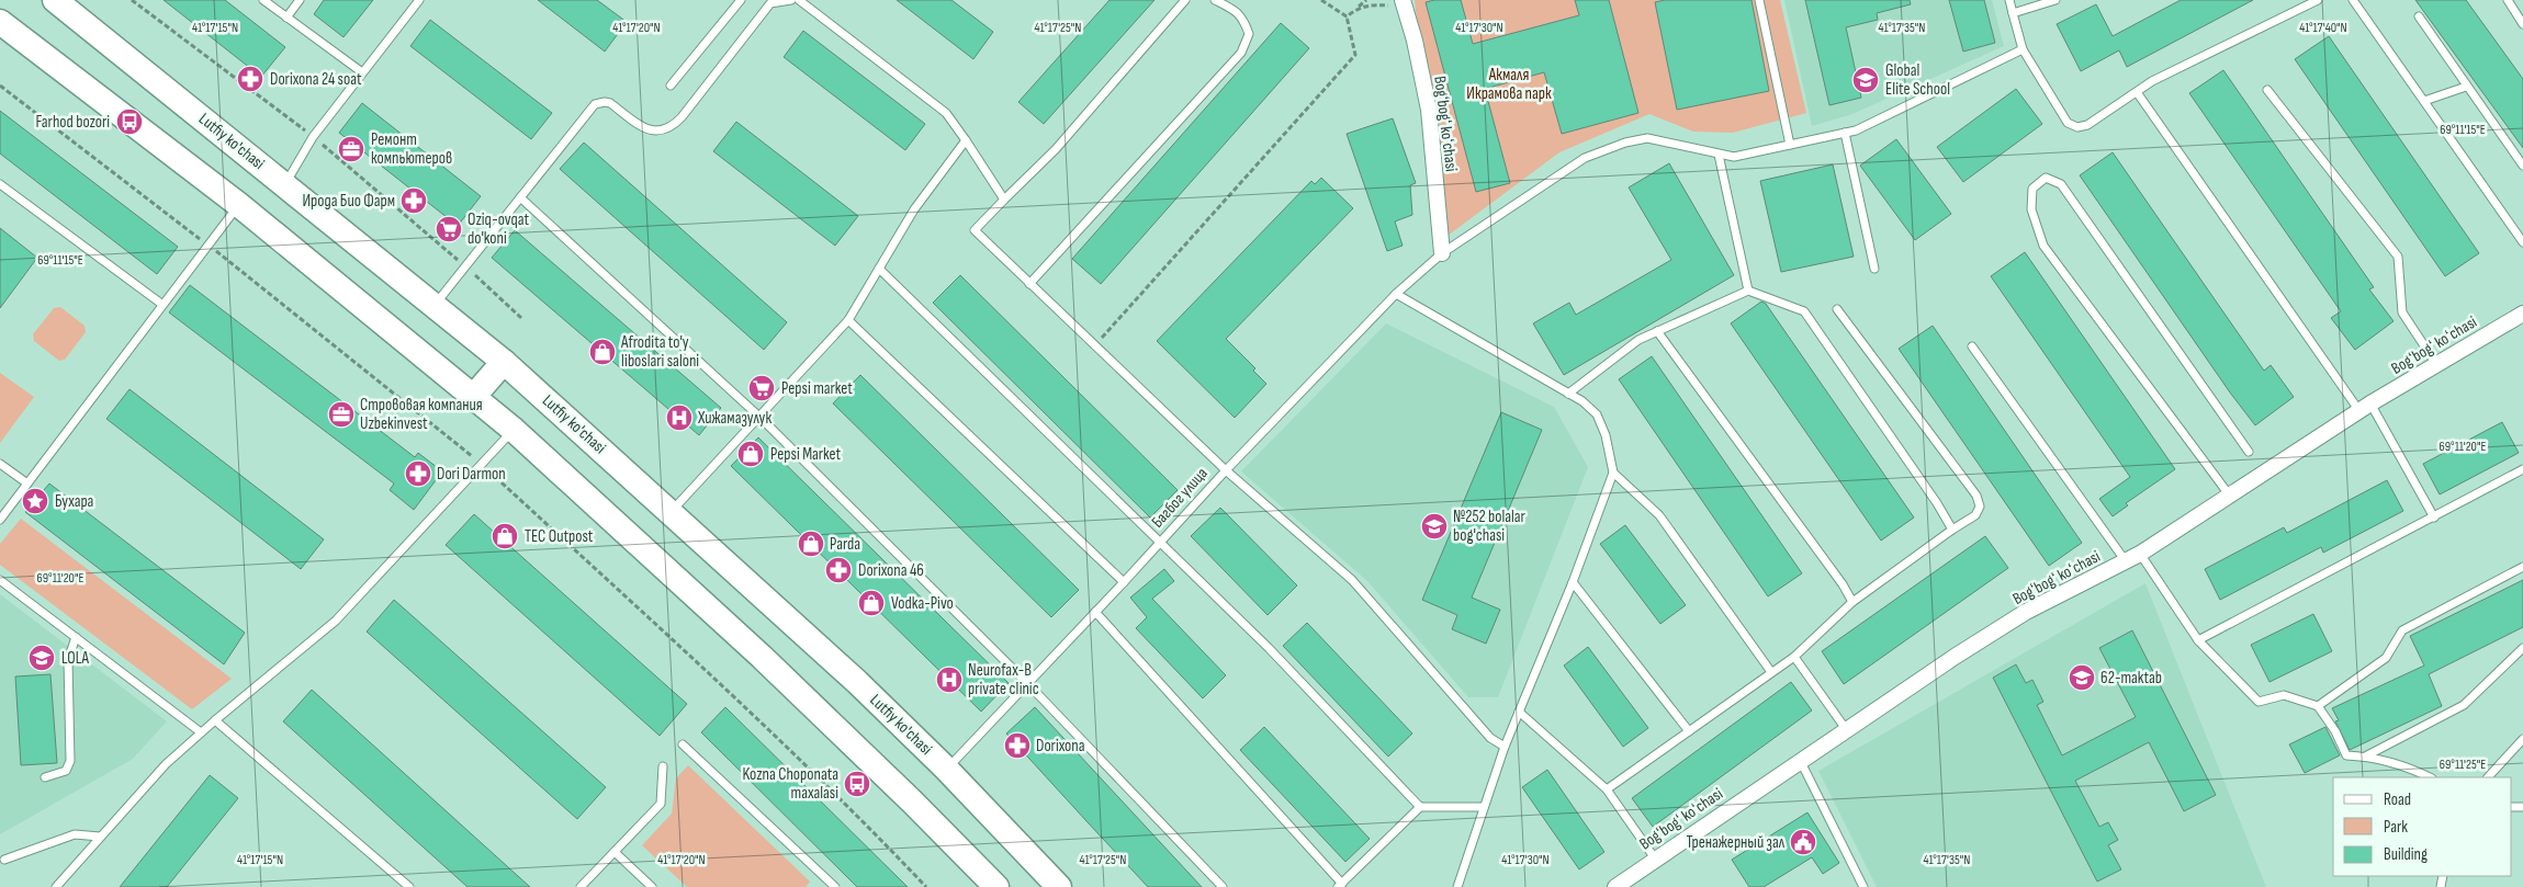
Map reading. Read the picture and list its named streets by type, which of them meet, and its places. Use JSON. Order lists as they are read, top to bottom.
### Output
{
  "streets": {
    "main road": ["Lutfiy ko'chasi"],
    "street": ["Bogʻbogʻ koʻchasi"],
    "lane": ["Багбог улица"]
  },
  "crossings": [
    ["Bogʻbogʻ koʻchasi", "Багбог улица"],
    ["Lutfiy ko'chasi", "Багбог улица"]
  ],
  "parks": ["Акмаля Икрамова парк"],
  "places": {
    "pharmacy": [
      "Dorixona 24 soat",
      "Ирода Био Фарм",
      "Dori Darmon",
      "Dorixona 46",
      "Dorixona"
    ],
    "school or university": [
      "Global Elite School",
      "№252 bolalar bog'chasi",
      "LOLA",
      "62-maktab"
    ],
    "bus stop": ["Farhod bozori", "Kozna Choponata maxalasi"],
    "office": ["Ремонт компьютеров", "Стрововая компания Uzbekinvest"],
    "supermarket": ["Oziq-ovqat do'koni", "Pepsi market"],
    "shop": [
      "Afrodita to'y liboslari saloni",
      "Pepsi Market",
      "TEC Outpost",
      "Parda",
      "Vodka-Pivo"
    ],
    "hospital": ["Хижамазулук", "Neurofax-B private clinic"],
    "place": ["Бухара"],
    "public building": ["Тренажерный зал"]
  },
  "legend": ["Road", "Park", "Building"],
  "coordinates": [
    "41°17'20\"N",
    "41°17'25\"N",
    "41°17'15\"N",
    "41°17'30\"N",
    "41°17'35\"N",
    "41°17'40\"N",
    "69°11'15\"E",
    "69°11'20\"E",
    "69°11'25\"E"
  ]
}
